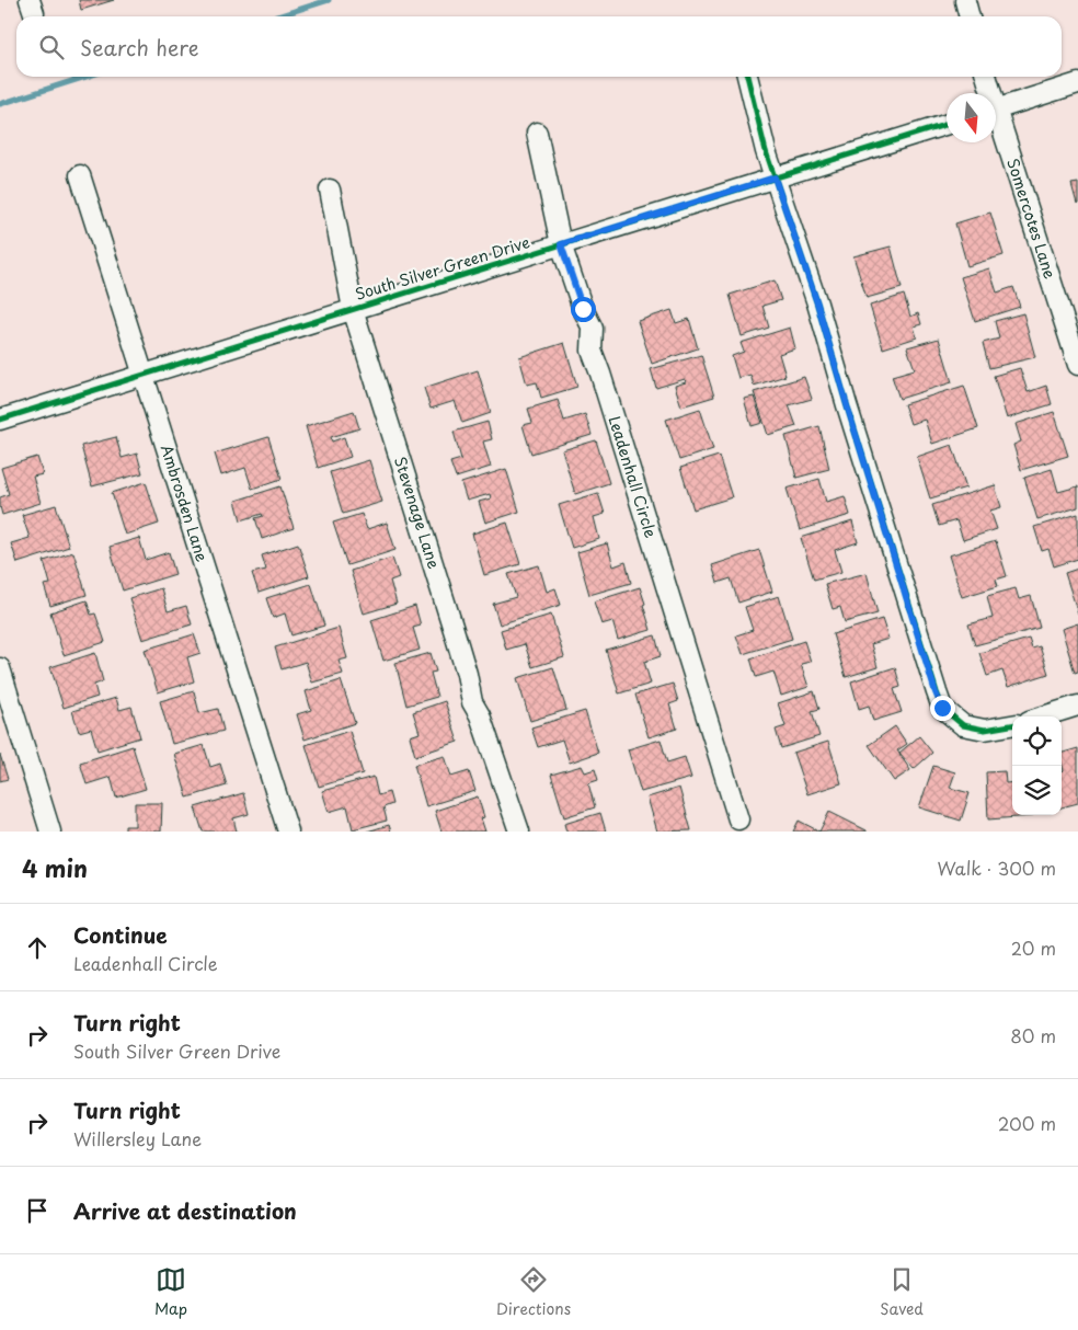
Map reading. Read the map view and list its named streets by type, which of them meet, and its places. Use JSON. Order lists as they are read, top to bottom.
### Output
{
  "streets": {
    "street": [
      "Somercotes Lane",
      "South Silver Green Drive",
      "Leadenhall Circle",
      "Ambrosden Lane",
      "Stevenage Lane"
    ]
  },
  "crossings": [
    ["South Silver Green Drive", "Leadenhall Circle"],
    ["South Silver Green Drive", "Ambrosden Lane"],
    ["South Silver Green Drive", "Stevenage Lane"]
  ],
  "north": "bottom",
  "page": {
    "search": "Search here",
    "heading": ["4 min", "Walk · 300 m"],
    "list": [
      ["Continue", "Leadenhall Circle", "20 m"],
      ["Turn right", "South Silver Green Drive", "80 m"],
      ["Turn right", "Willersley Lane", "200 m"],
      "Arrive at destination"
    ],
    "nav": ["Map", "Directions", "Saved"]
  }
}
